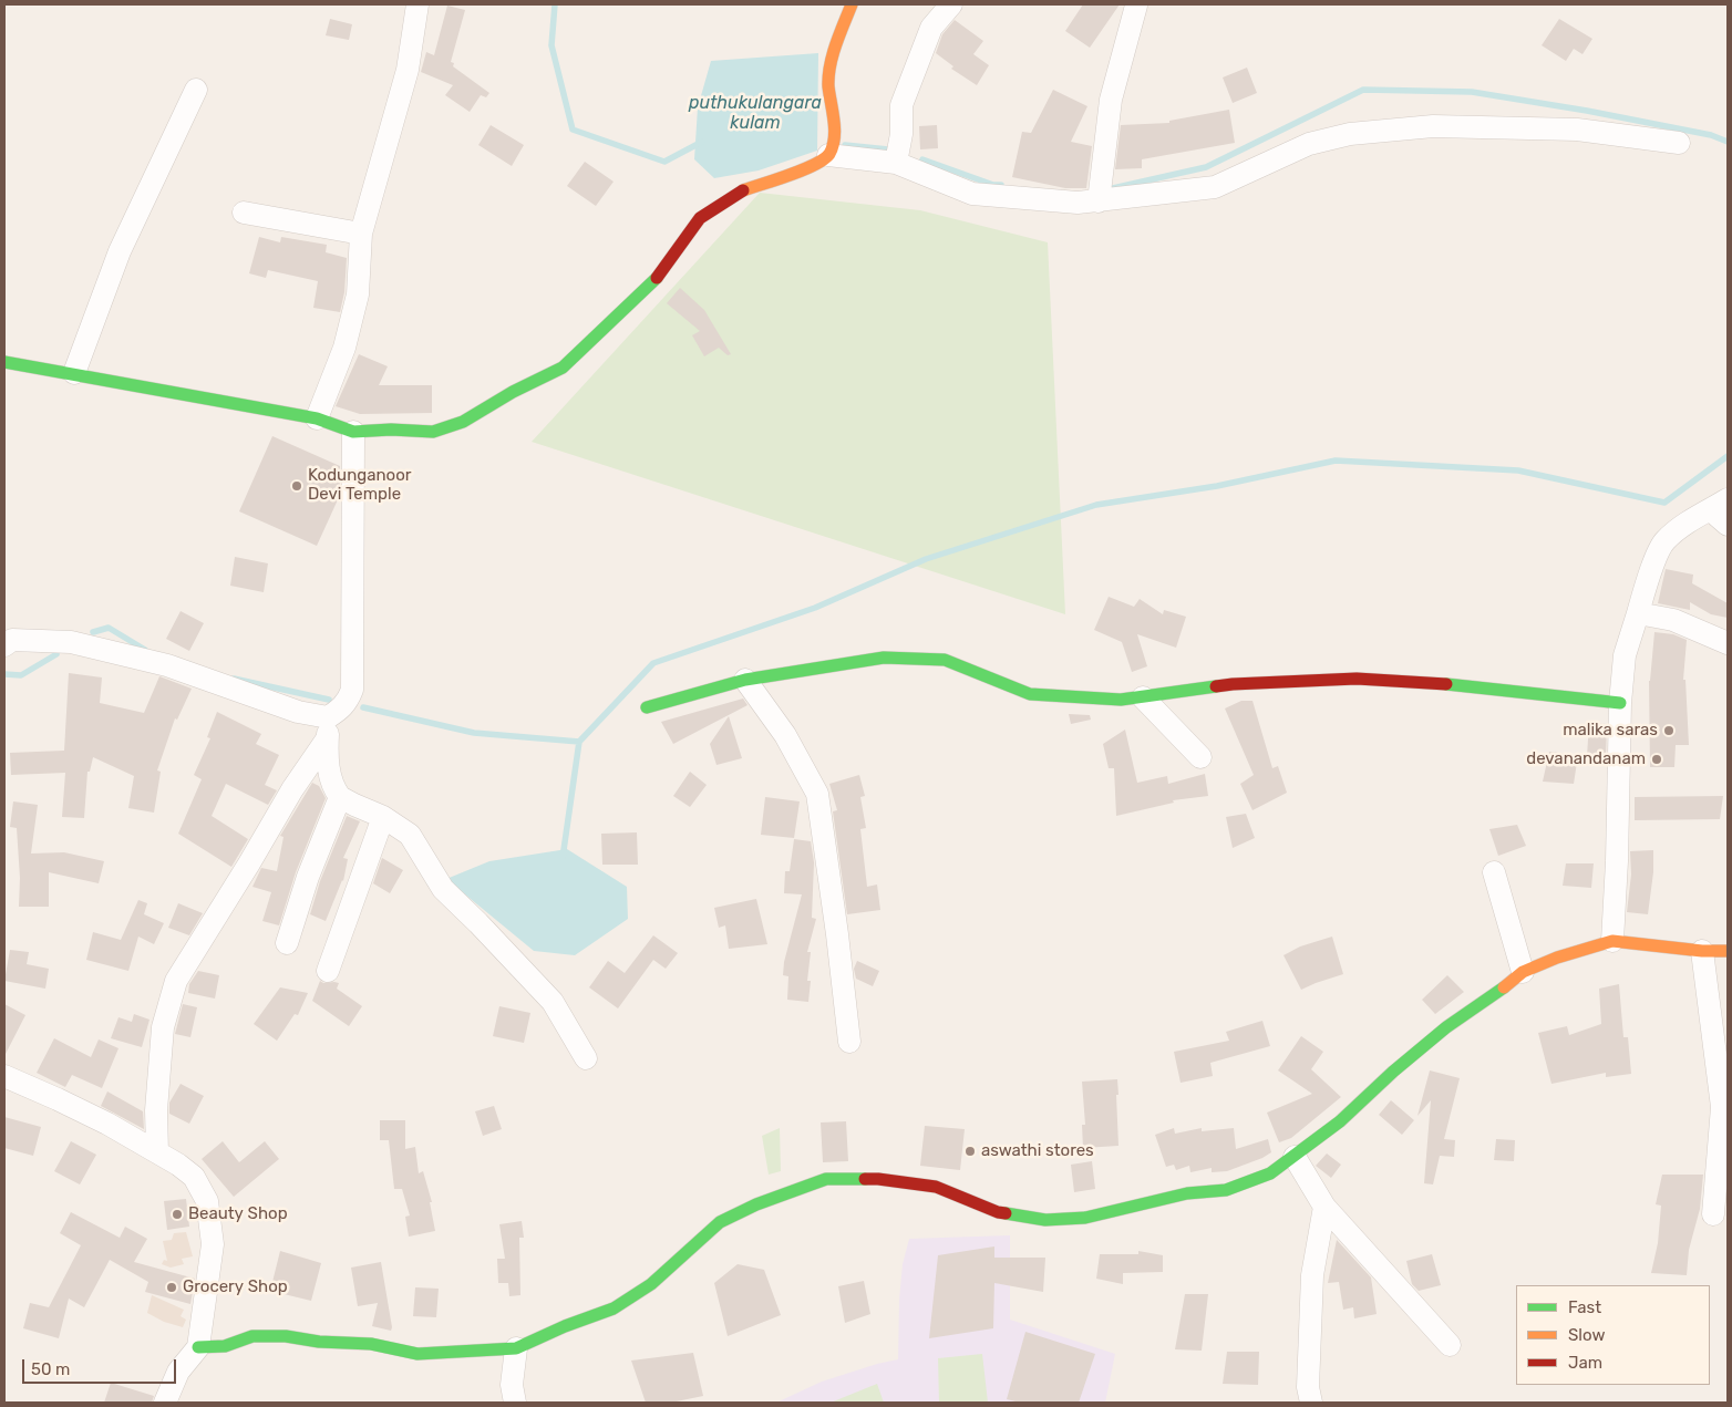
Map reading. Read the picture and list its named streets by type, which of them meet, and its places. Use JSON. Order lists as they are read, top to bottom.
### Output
{
  "water": ["puthukulangara kulam"],
  "places": [
    "Kodunganoor Devi Temple",
    "malika saras",
    "devanandanam",
    "aswathi stores",
    "Beauty Shop",
    "Grocery Shop"
  ],
  "legend": ["Fast", "Slow", "Jam"],
  "scale_bar": "50 m"
}
